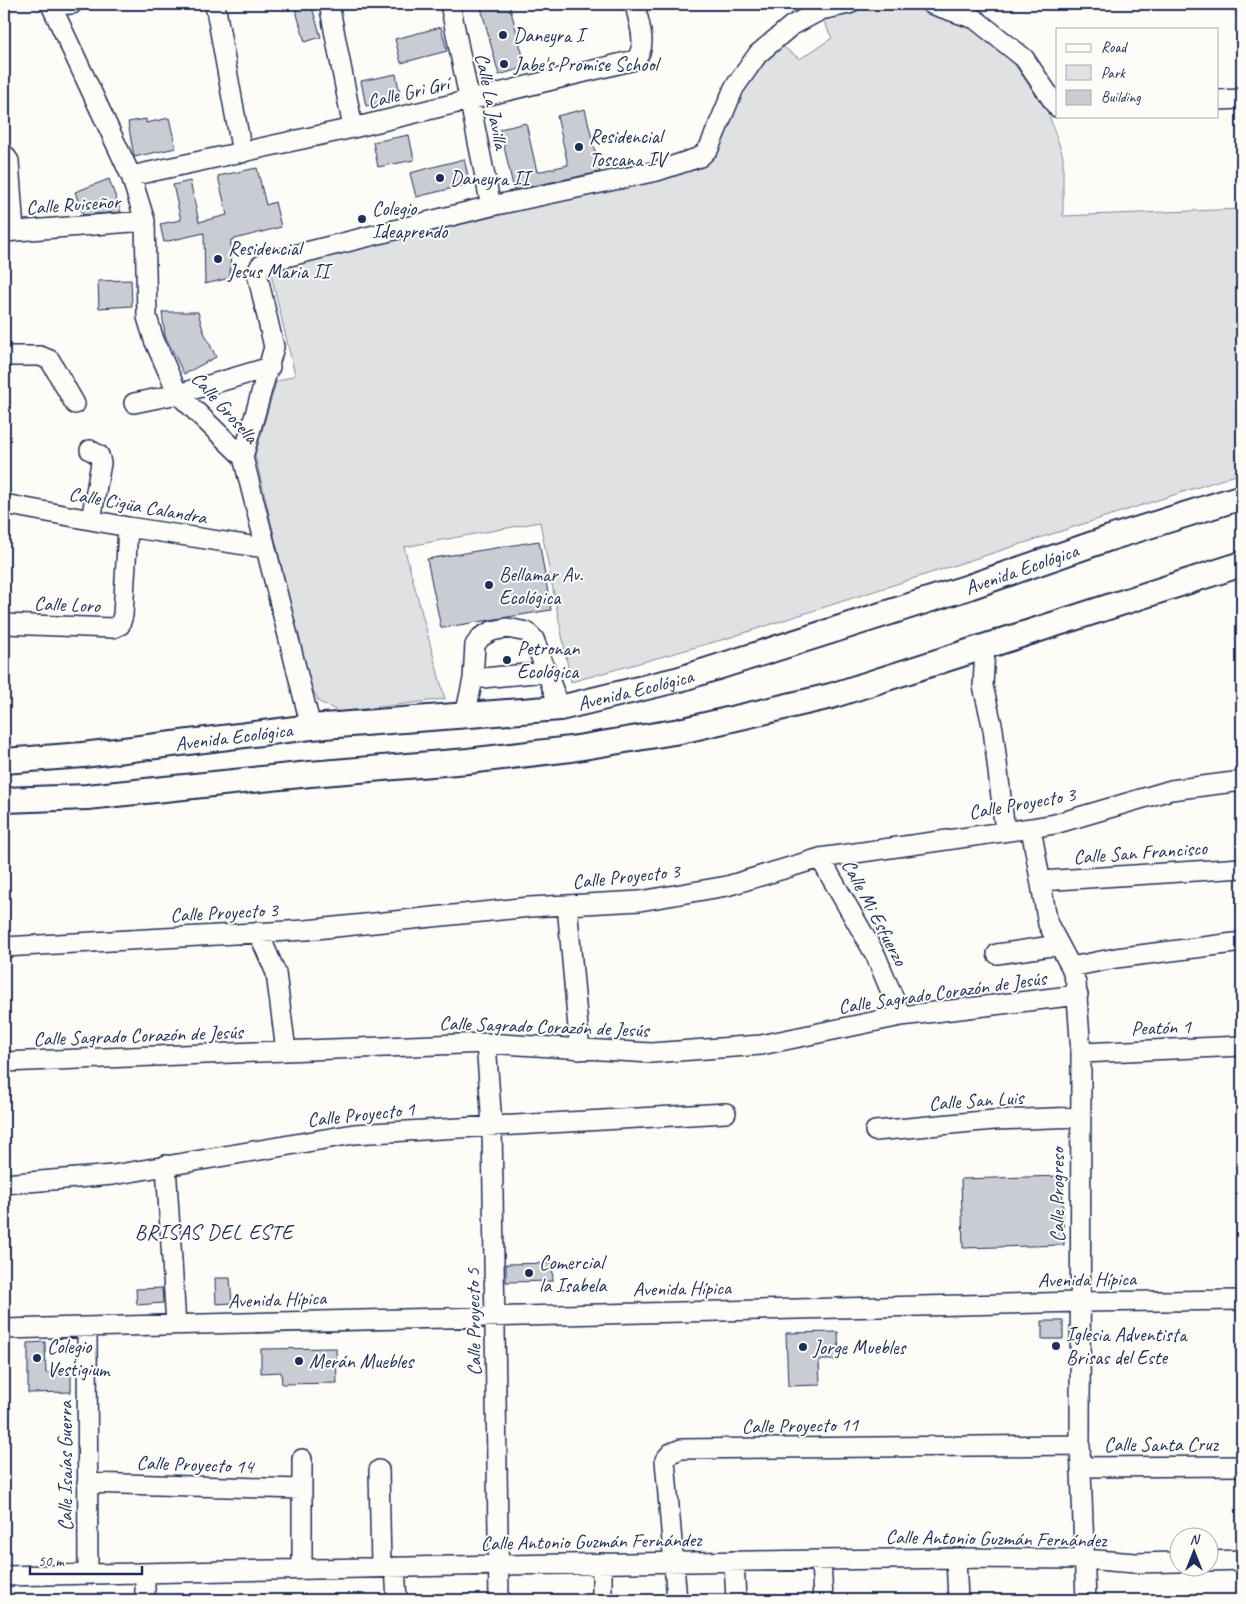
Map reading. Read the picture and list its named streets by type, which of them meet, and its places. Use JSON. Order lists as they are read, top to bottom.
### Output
{
  "streets": {
    "main road": ["Avenida Ecológica"],
    "street": [
      "Calle Gri Grí",
      "Calle La Javilla",
      "Calle Ruiseñor",
      "Calle Grosella",
      "Calle Cigüa Calandra",
      "Calle Loro",
      "Calle Proyecto 3",
      "Calle San Francisco",
      "Calle Mi Esfuerzo",
      "Calle Sagrado Corazón de Jesús",
      "Peatón 1",
      "Calle San Luis",
      "Calle Proyecto 1",
      "Calle Progreso",
      "Avenida Hípica",
      "Calle Proyecto 5",
      "Calle Proyecto 11",
      "Calle Santa Cruz",
      "Calle Proyecto 14",
      "Calle Isaías Guerra",
      "Calle Antonio Guzmán Fernández"
    ]
  },
  "crossings": [
    ["Calle Gri Grí", "Calle La Javilla"],
    ["Calle Gri Grí", "Calle Grosella"],
    ["Calle Ruiseñor", "Calle Grosella"],
    ["Calle Grosella", "Calle Cigüa Calandra"],
    ["Calle Grosella", "Avenida Ecológica"],
    ["Calle Cigüa Calandra", "Calle Loro"],
    ["Calle Proyecto 3", "Calle Mi Esfuerzo"],
    ["Calle Proyecto 3", "Calle Progreso"],
    ["Calle San Francisco", "Calle Progreso"],
    ["Calle Mi Esfuerzo", "Calle Sagrado Corazón de Jesús"],
    ["Calle Sagrado Corazón de Jesús", "Calle Progreso"],
    ["Calle Sagrado Corazón de Jesús", "Calle Proyecto 5"],
    ["Peatón 1", "Calle Progreso"],
    ["Calle San Luis", "Calle Progreso"],
    ["Calle Proyecto 1", "Calle Proyecto 5"],
    ["Calle Progreso", "Avenida Hípica"],
    ["Calle Progreso", "Calle Proyecto 11"],
    ["Calle Progreso", "Calle Santa Cruz"],
    ["Calle Progreso", "Calle Antonio Guzmán Fernández"],
    ["Avenida Hípica", "Calle Proyecto 5"],
    ["Avenida Hípica", "Calle Isaías Guerra"],
    ["Calle Proyecto 5", "Calle Antonio Guzmán Fernández"],
    ["Calle Proyecto 11", "Calle Antonio Guzmán Fernández"],
    ["Calle Proyecto 14", "Calle Isaías Guerra"],
    ["Calle Isaías Guerra", "Calle Antonio Guzmán Fernández"]
  ],
  "districts": ["BRISAS DEL ESTE"],
  "places": [
    "Daneyra I",
    "Jabe's Promise School",
    "Residencial Toscana IV",
    "Daneyra II",
    "Colegio Ideaprendo",
    "Residencial Jesus Maria II",
    "Bellamar Av. Ecológica",
    "Petronan Ecológica",
    "Comercial la Isabela",
    "Iglesia Adventista Brisas del Este",
    "Jorge Muebles",
    "Colegio Vestigium",
    "Merán Muebles"
  ],
  "legend": ["Road", "Park", "Building"],
  "scale_bar": "50 m",
  "north": "top"
}
